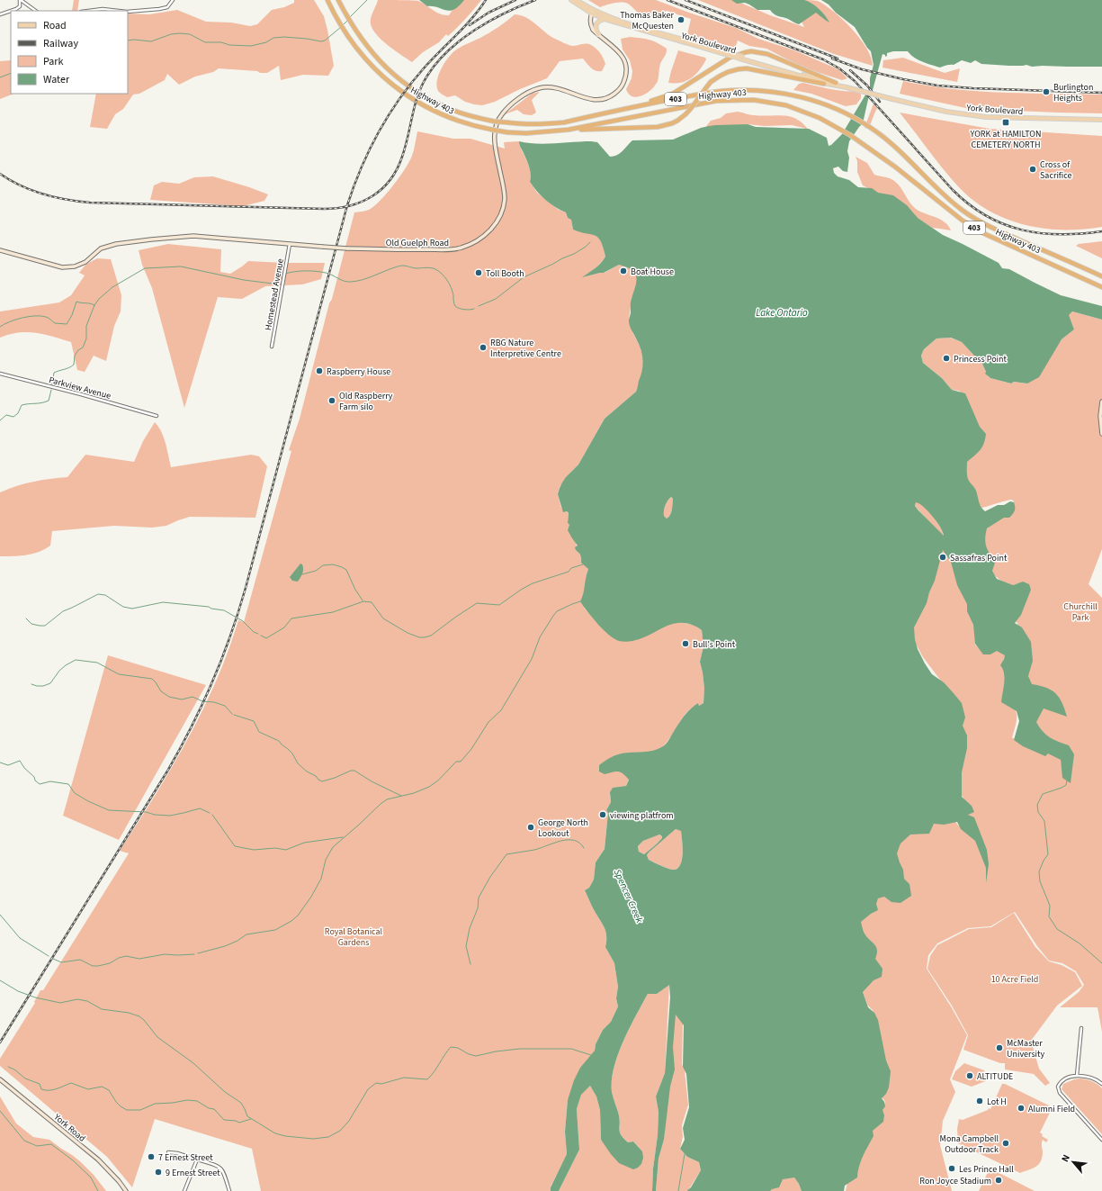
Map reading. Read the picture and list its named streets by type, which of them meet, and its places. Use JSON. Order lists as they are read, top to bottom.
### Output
{
  "streets": {
    "highway": ["Highway 403", "403"],
    "main road": ["York Boulevard"],
    "street": [
      "Old Guelph Road",
      "Homestead Avenue",
      "Parkview Avenue",
      "York Road"
    ]
  },
  "crossings": [
    ["York Boulevard", "Old Guelph Road"],
    ["Old Guelph Road", "Homestead Avenue"]
  ],
  "water": ["Lake Ontario", "Spencer Creek"],
  "parks": ["Churchill Park", "Royal Botanical Gardens", "10 Acre Field"],
  "places": {
    "other": [
      "Thomas Baker McQuesten",
      "Burlington Heights",
      "Cross of Sacrifice",
      "Boat House",
      "Toll Booth",
      "RBG Nature Interpretive Centre",
      "Princess Point",
      "Raspberry House",
      "Old Raspberry Farm silo",
      "Sassafras Point",
      "Bull's Point",
      "viewing platfrom",
      "George North Lookout",
      "McMaster University",
      "ALTITUDE",
      "Lot H",
      "Alumni Field",
      "Mona Campbell Outdoor Track",
      "7 Ernest Street",
      "Les Prince Hall",
      "9 Ernest Street",
      "Ron Joyce Stadium"
    ],
    "transit": ["YORK at HAMILTON CEMETERY NORTH"]
  },
  "legend": [
    "Road",
    "Railway",
    "Park",
    "Water"
  ],
  "north": "top left"
}
